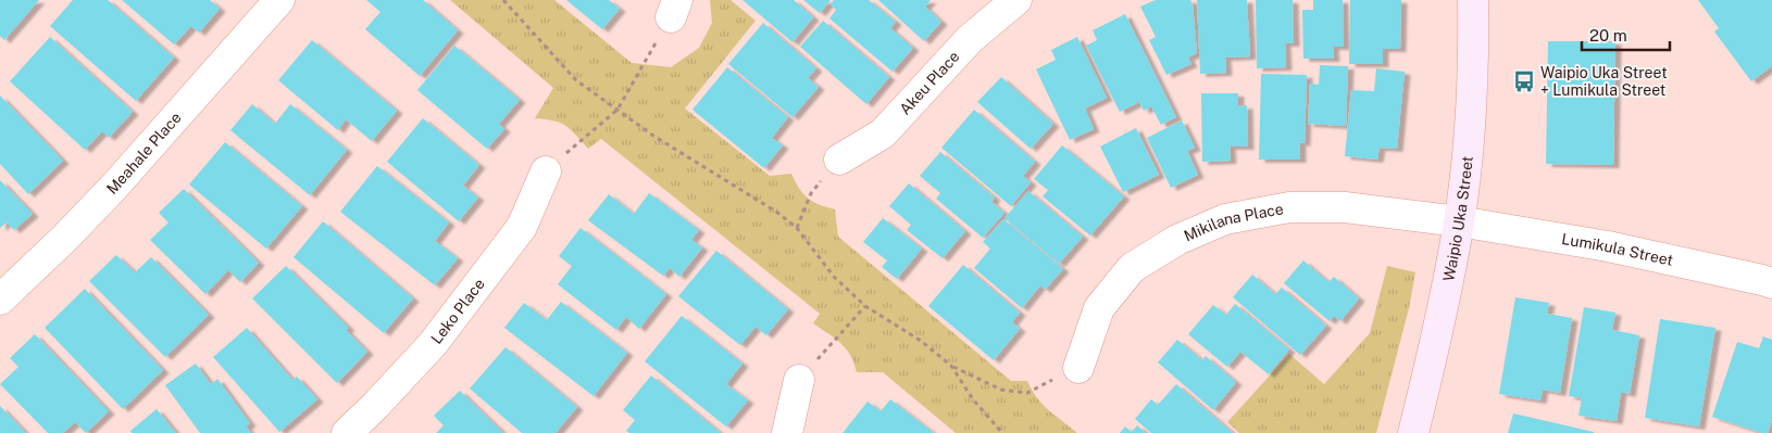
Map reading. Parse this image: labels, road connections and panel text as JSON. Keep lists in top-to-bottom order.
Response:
{
  "streets": {
    "street": [
      "Akeu Place",
      "Meahale Place",
      "Waipio Uka Street",
      "Mikilana Place",
      "Lumikula Street",
      "Leko Place"
    ]
  },
  "crossings": [
    ["Waipio Uka Street", "Mikilana Place"],
    ["Waipio Uka Street", "Lumikula Street"],
    ["Mikilana Place", "Lumikula Street"]
  ],
  "places": {
    "bus stop": ["Waipio Uka Street + Lumikula Street"]
  },
  "scale_bar": "20 m"
}
